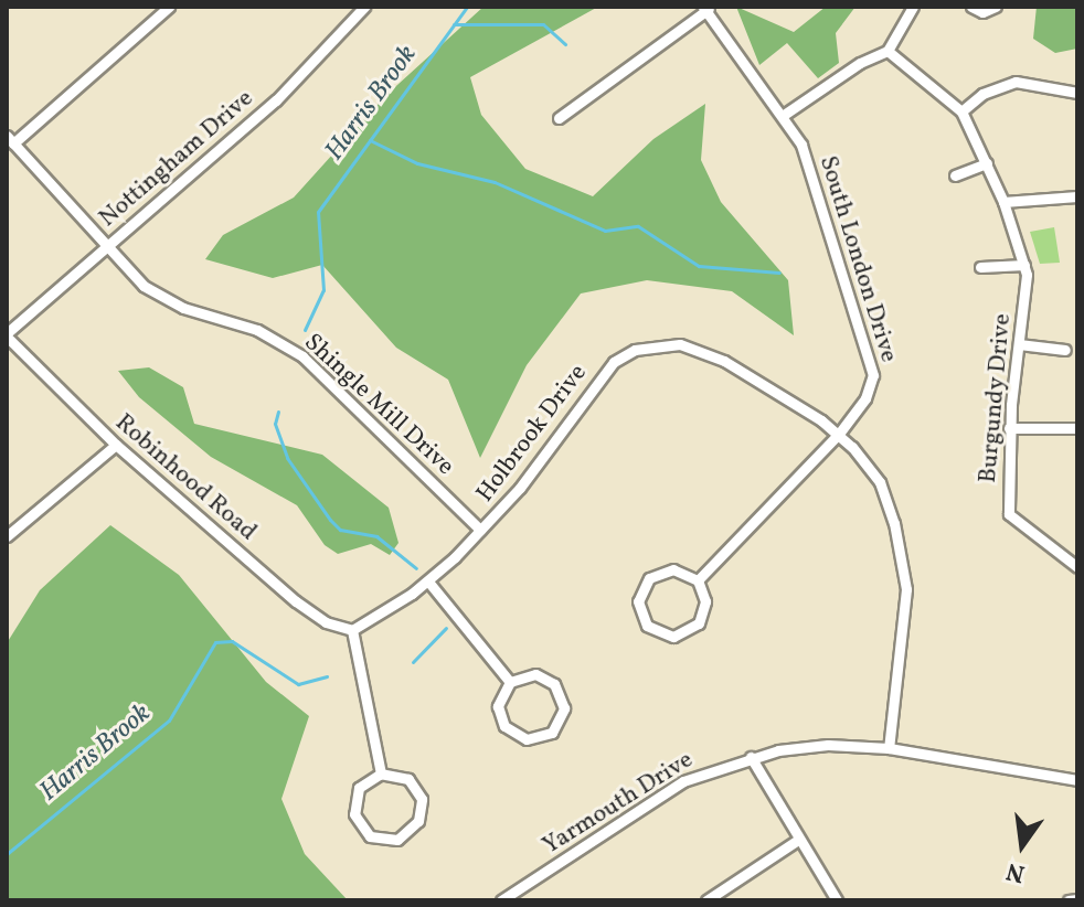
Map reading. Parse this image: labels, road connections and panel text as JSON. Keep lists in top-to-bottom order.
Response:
{
  "streets": {
    "street": [
      "Nottingham Drive",
      "South London Drive",
      "Burgundy Drive",
      "Shingle Mill Drive",
      "Holbrook Drive",
      "Robinhood Road",
      "Yarmouth Drive"
    ]
  },
  "crossings": [
    ["Nottingham Drive", "Shingle Mill Drive"],
    ["Nottingham Drive", "Robinhood Road"],
    ["South London Drive", "Holbrook Drive"],
    ["Shingle Mill Drive", "Holbrook Drive"],
    ["Holbrook Drive", "Robinhood Road"],
    ["Holbrook Drive", "Yarmouth Drive"]
  ],
  "water": ["Harris Brook"],
  "north": "bottom"
}
